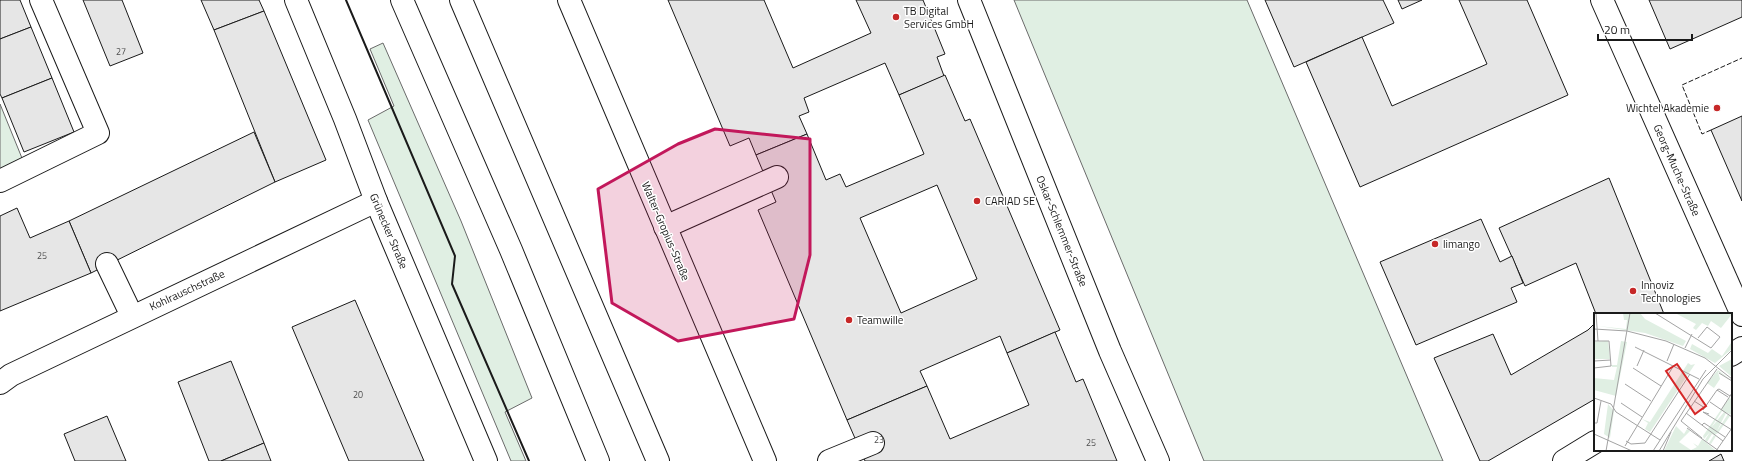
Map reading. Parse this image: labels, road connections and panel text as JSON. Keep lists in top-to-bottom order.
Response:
{
  "streets": {
    "main road": [
      "Georg-Muche-Straße",
      "Grünecker Straße",
      "Walter-Gropius-Straße",
      "Oskar-Schlemmer-Straße",
      "Kohlrauschstraße"
    ]
  },
  "crossings": [
    ["Grünecker Straße", "Kohlrauschstraße"]
  ],
  "places": [
    "TB Digital Services GmbH",
    "Wichtel Akademie",
    "CARIAD SE",
    "limango",
    "Innoviz Technologies",
    "Teamwille"
  ],
  "house_numbers": [
    "27",
    "25",
    "20",
    "23",
    "25"
  ],
  "scale_bar": "20 m"
}
